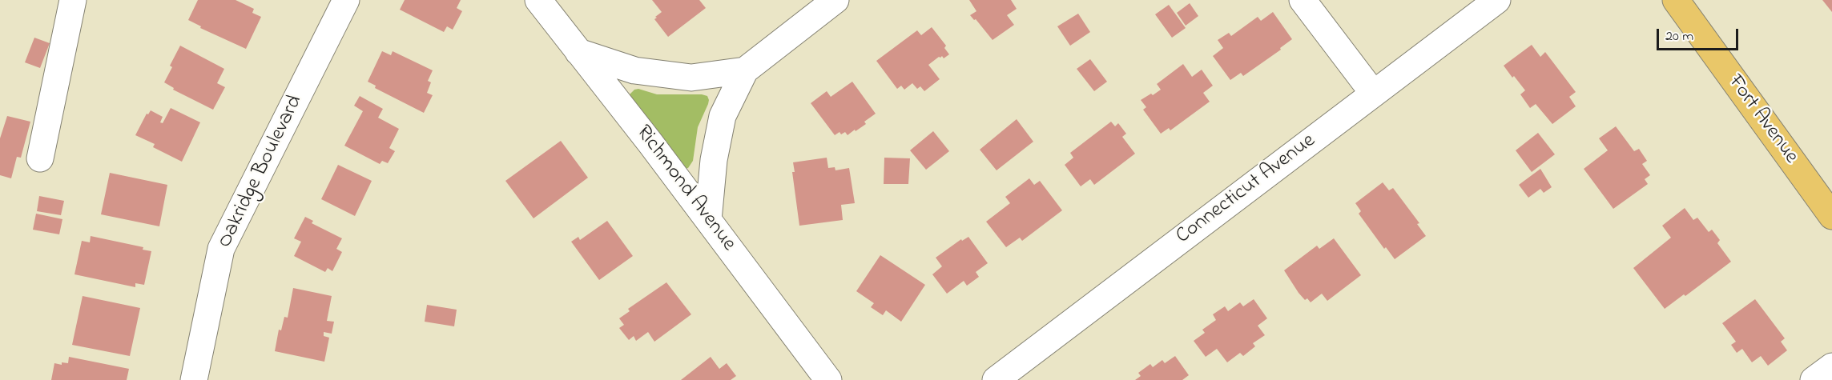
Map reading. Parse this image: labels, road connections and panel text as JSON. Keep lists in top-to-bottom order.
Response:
{
  "streets": {
    "main road": ["Fort Avenue"],
    "street": ["Oakridge Boulevard", "Richmond Avenue", "Connecticut Avenue"]
  },
  "scale_bar": "20 m"
}
